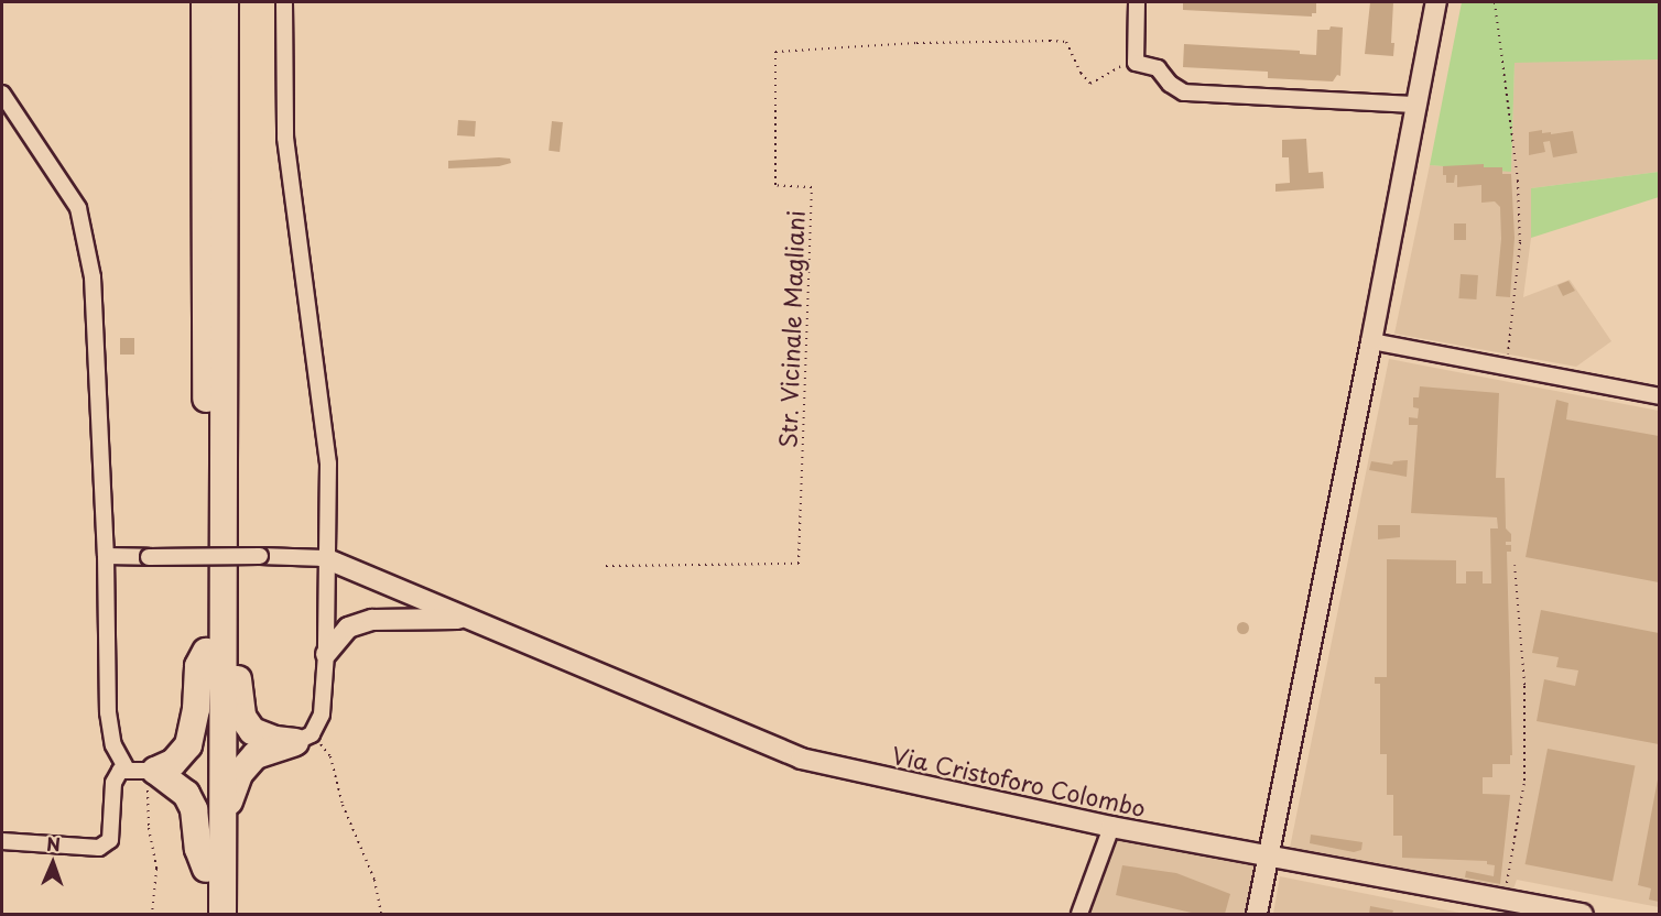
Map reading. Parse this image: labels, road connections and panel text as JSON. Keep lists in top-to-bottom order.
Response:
{
  "streets": {
    "main road": ["Via Cristoforo Colombo"],
    "path": ["Str. Vicinale Magliani"]
  },
  "north": "top"
}
